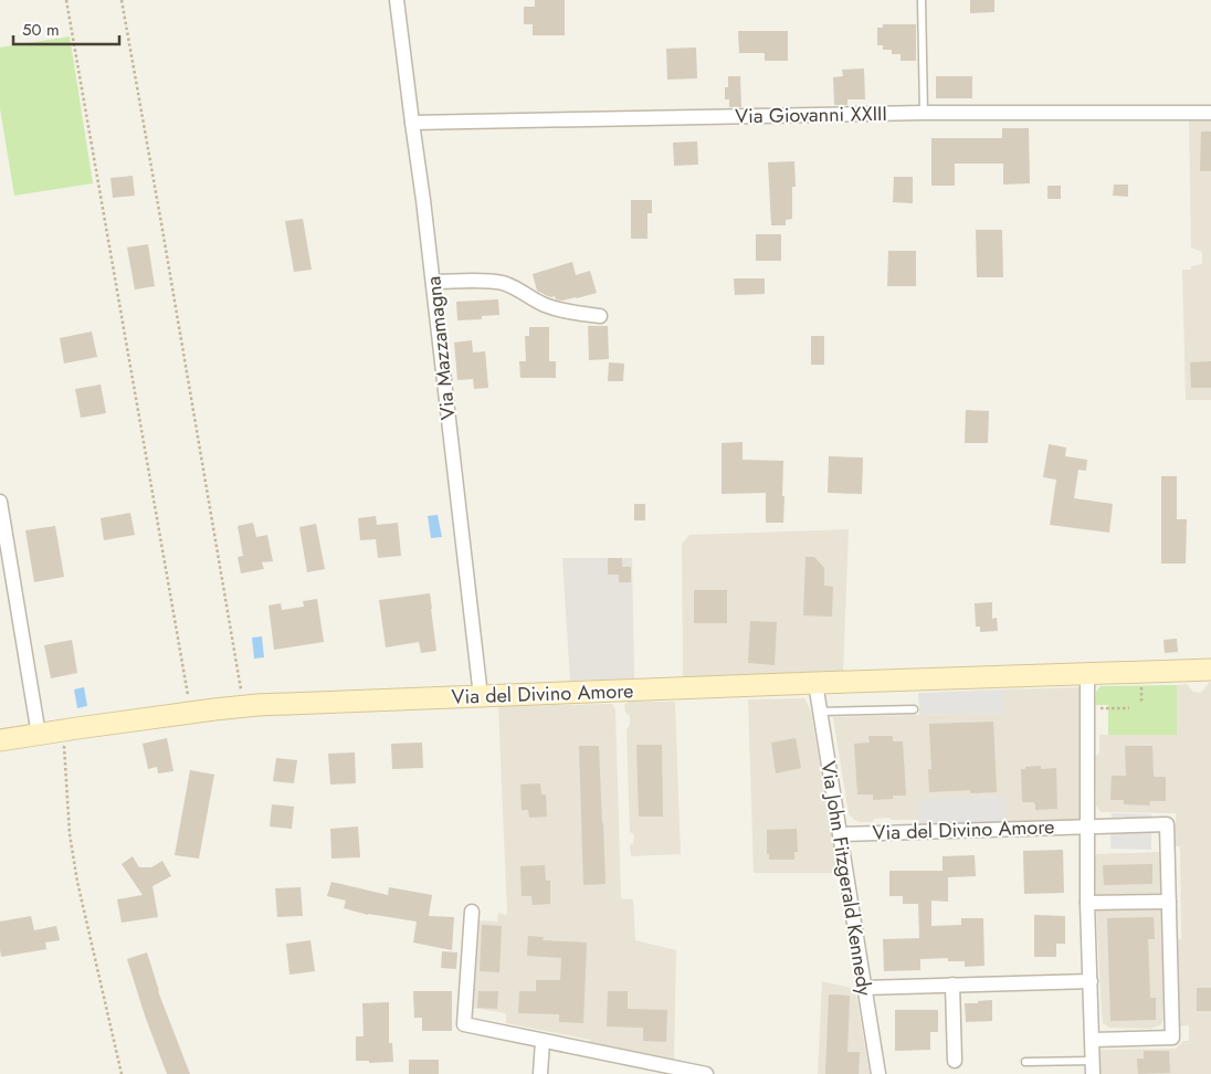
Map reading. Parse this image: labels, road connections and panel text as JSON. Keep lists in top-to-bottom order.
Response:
{
  "streets": {
    "main road": ["Via del Divino Amore"],
    "street": ["Via Giovanni XXIII", "Via Mazzamagna", "Via John Fitzgerald Kennedy"]
  },
  "crossings": [
    ["Via Giovanni XXIII", "Via Mazzamagna"],
    ["Via Mazzamagna", "Via del Divino Amore"],
    ["Via del Divino Amore", "Via John Fitzgerald Kennedy"]
  ],
  "scale_bar": "50 m"
}
